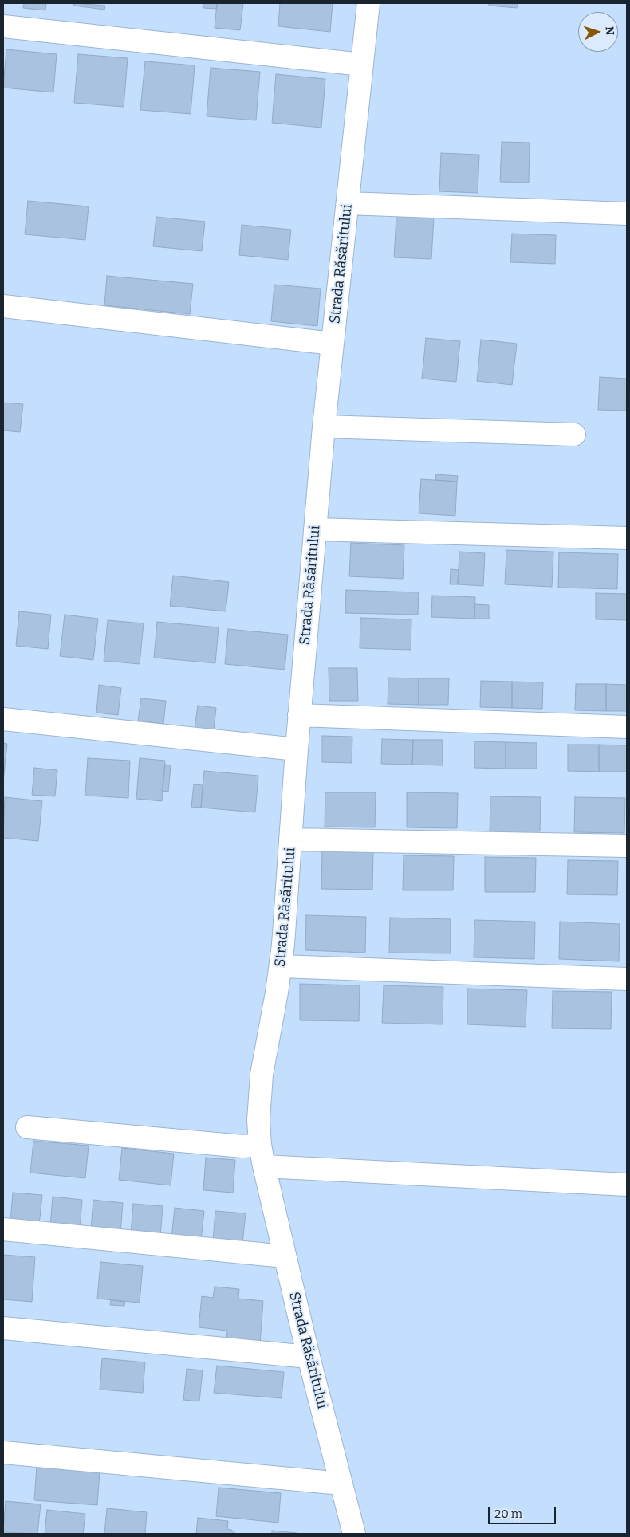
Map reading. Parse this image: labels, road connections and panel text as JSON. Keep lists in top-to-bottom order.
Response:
{
  "streets": {
    "street": ["Strada Răsăritului"]
  },
  "scale_bar": "20 m",
  "north": "right"
}
